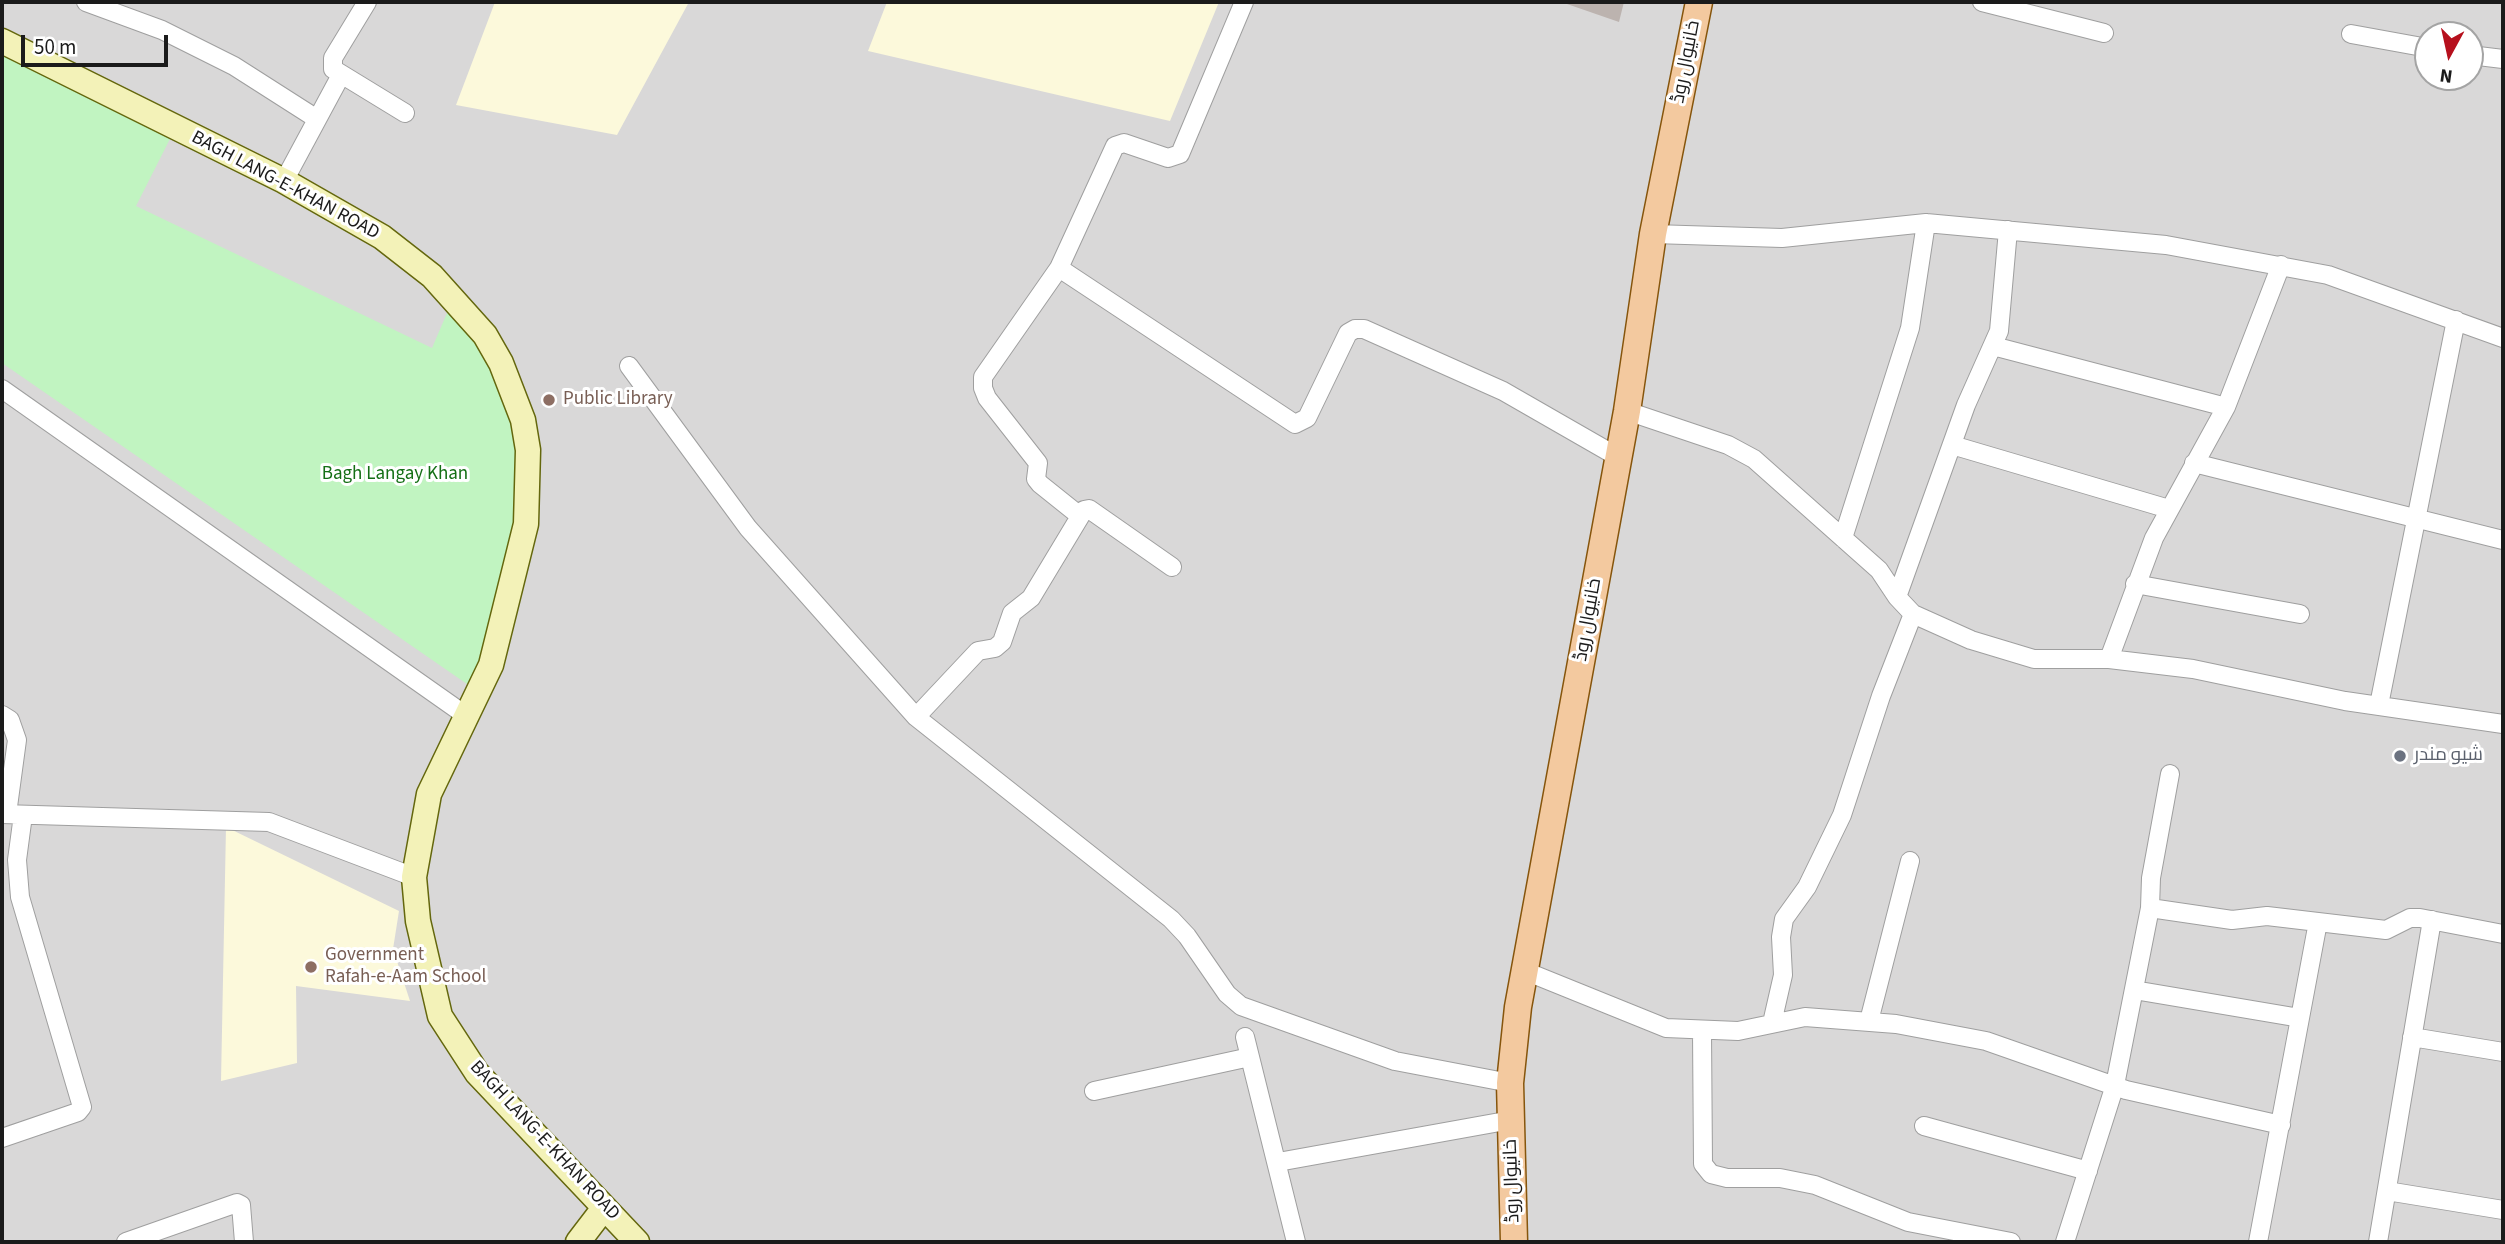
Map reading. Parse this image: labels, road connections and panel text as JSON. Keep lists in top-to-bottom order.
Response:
{
  "streets": {
    "main road": ["خانیوال روڈ"],
    "street": ["BAGH LANG-E-KHAN ROAD"]
  },
  "parks": ["Bagh Langay Khan"],
  "places": ["Public Library", "شیو مندر", "Government Rafah-e-Aam School"],
  "scale_bar": "50 m",
  "north": "bottom"
}
